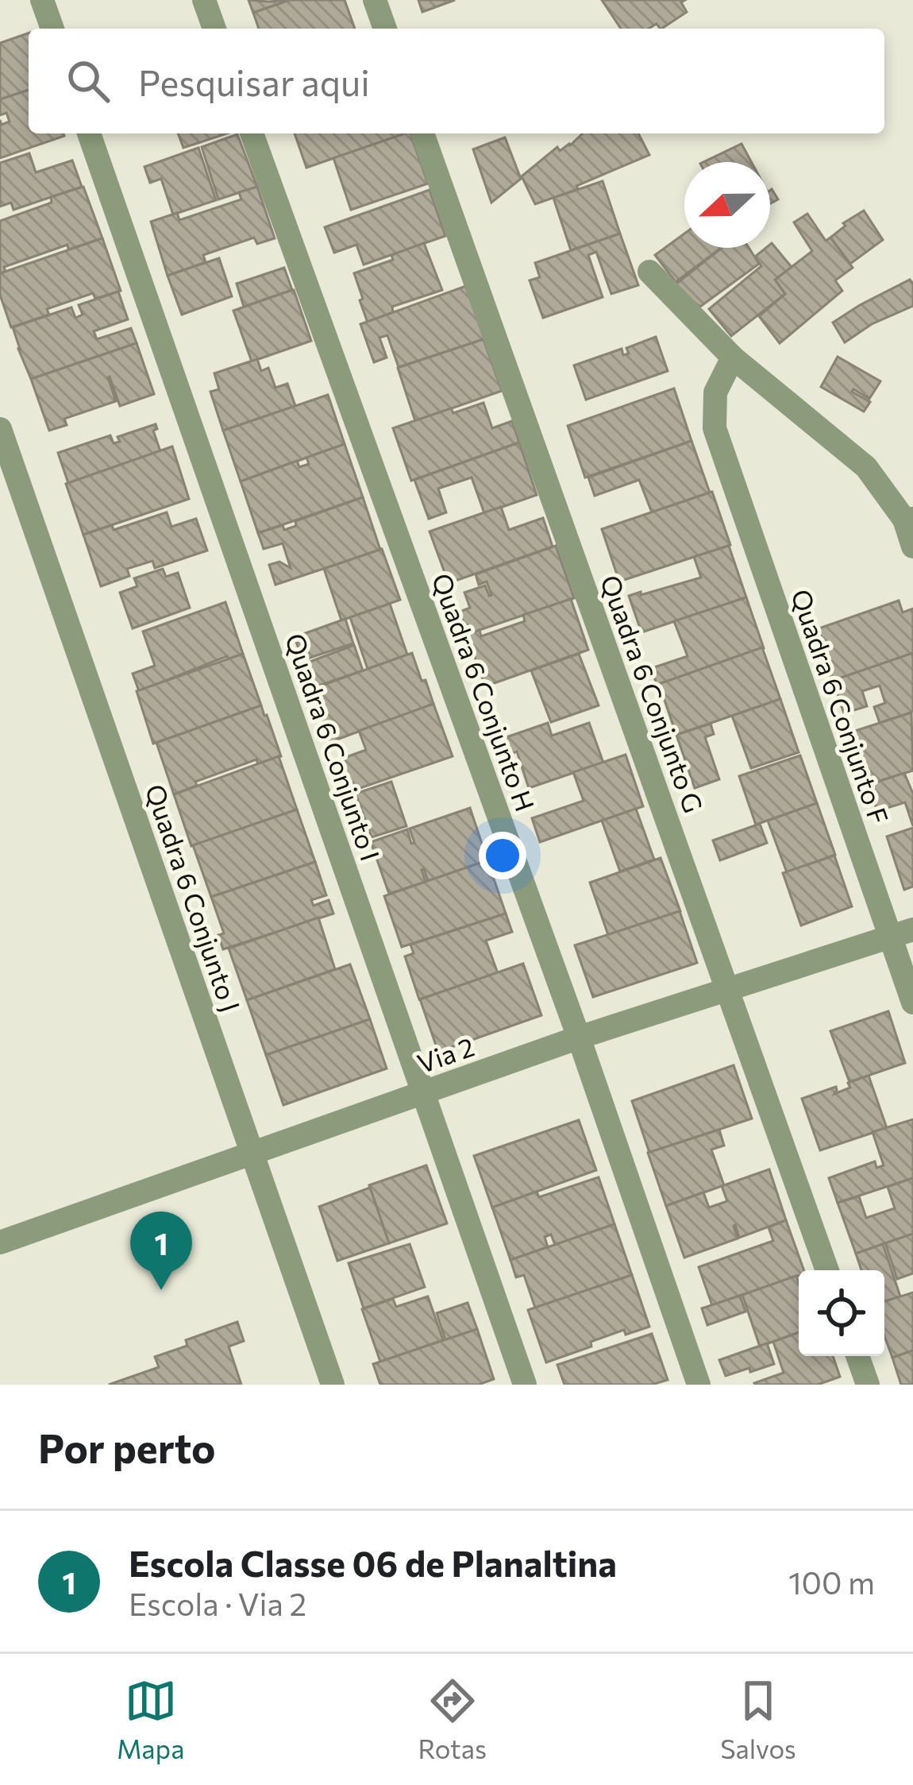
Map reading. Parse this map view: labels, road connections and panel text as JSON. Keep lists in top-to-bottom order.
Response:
{
  "streets": {
    "street": [
      "Quadra 6 Conjunto H",
      "Quadra 6 Conjunto G",
      "Quadra 6 Conjunto F",
      "Quadra 6 Conjunto I",
      "Quadra 6 Conjunto J",
      "Via 2"
    ]
  },
  "crossings": [
    ["Quadra 6 Conjunto H", "Via 2"],
    ["Quadra 6 Conjunto G", "Via 2"],
    ["Quadra 6 Conjunto F", "Via 2"],
    ["Quadra 6 Conjunto I", "Via 2"],
    ["Quadra 6 Conjunto J", "Via 2"]
  ],
  "north": "left",
  "page": {
    "search": "Pesquisar aqui",
    "pins": "1",
    "heading": "Por perto",
    "list": [
      {
        "mark": "1",
        "name": "Escola Classe 06 de Planaltina",
        "note": "Escola · Via 2",
        "value": "100 m"
      }
    ],
    "nav": ["Mapa", "Rotas", "Salvos"]
  }
}
